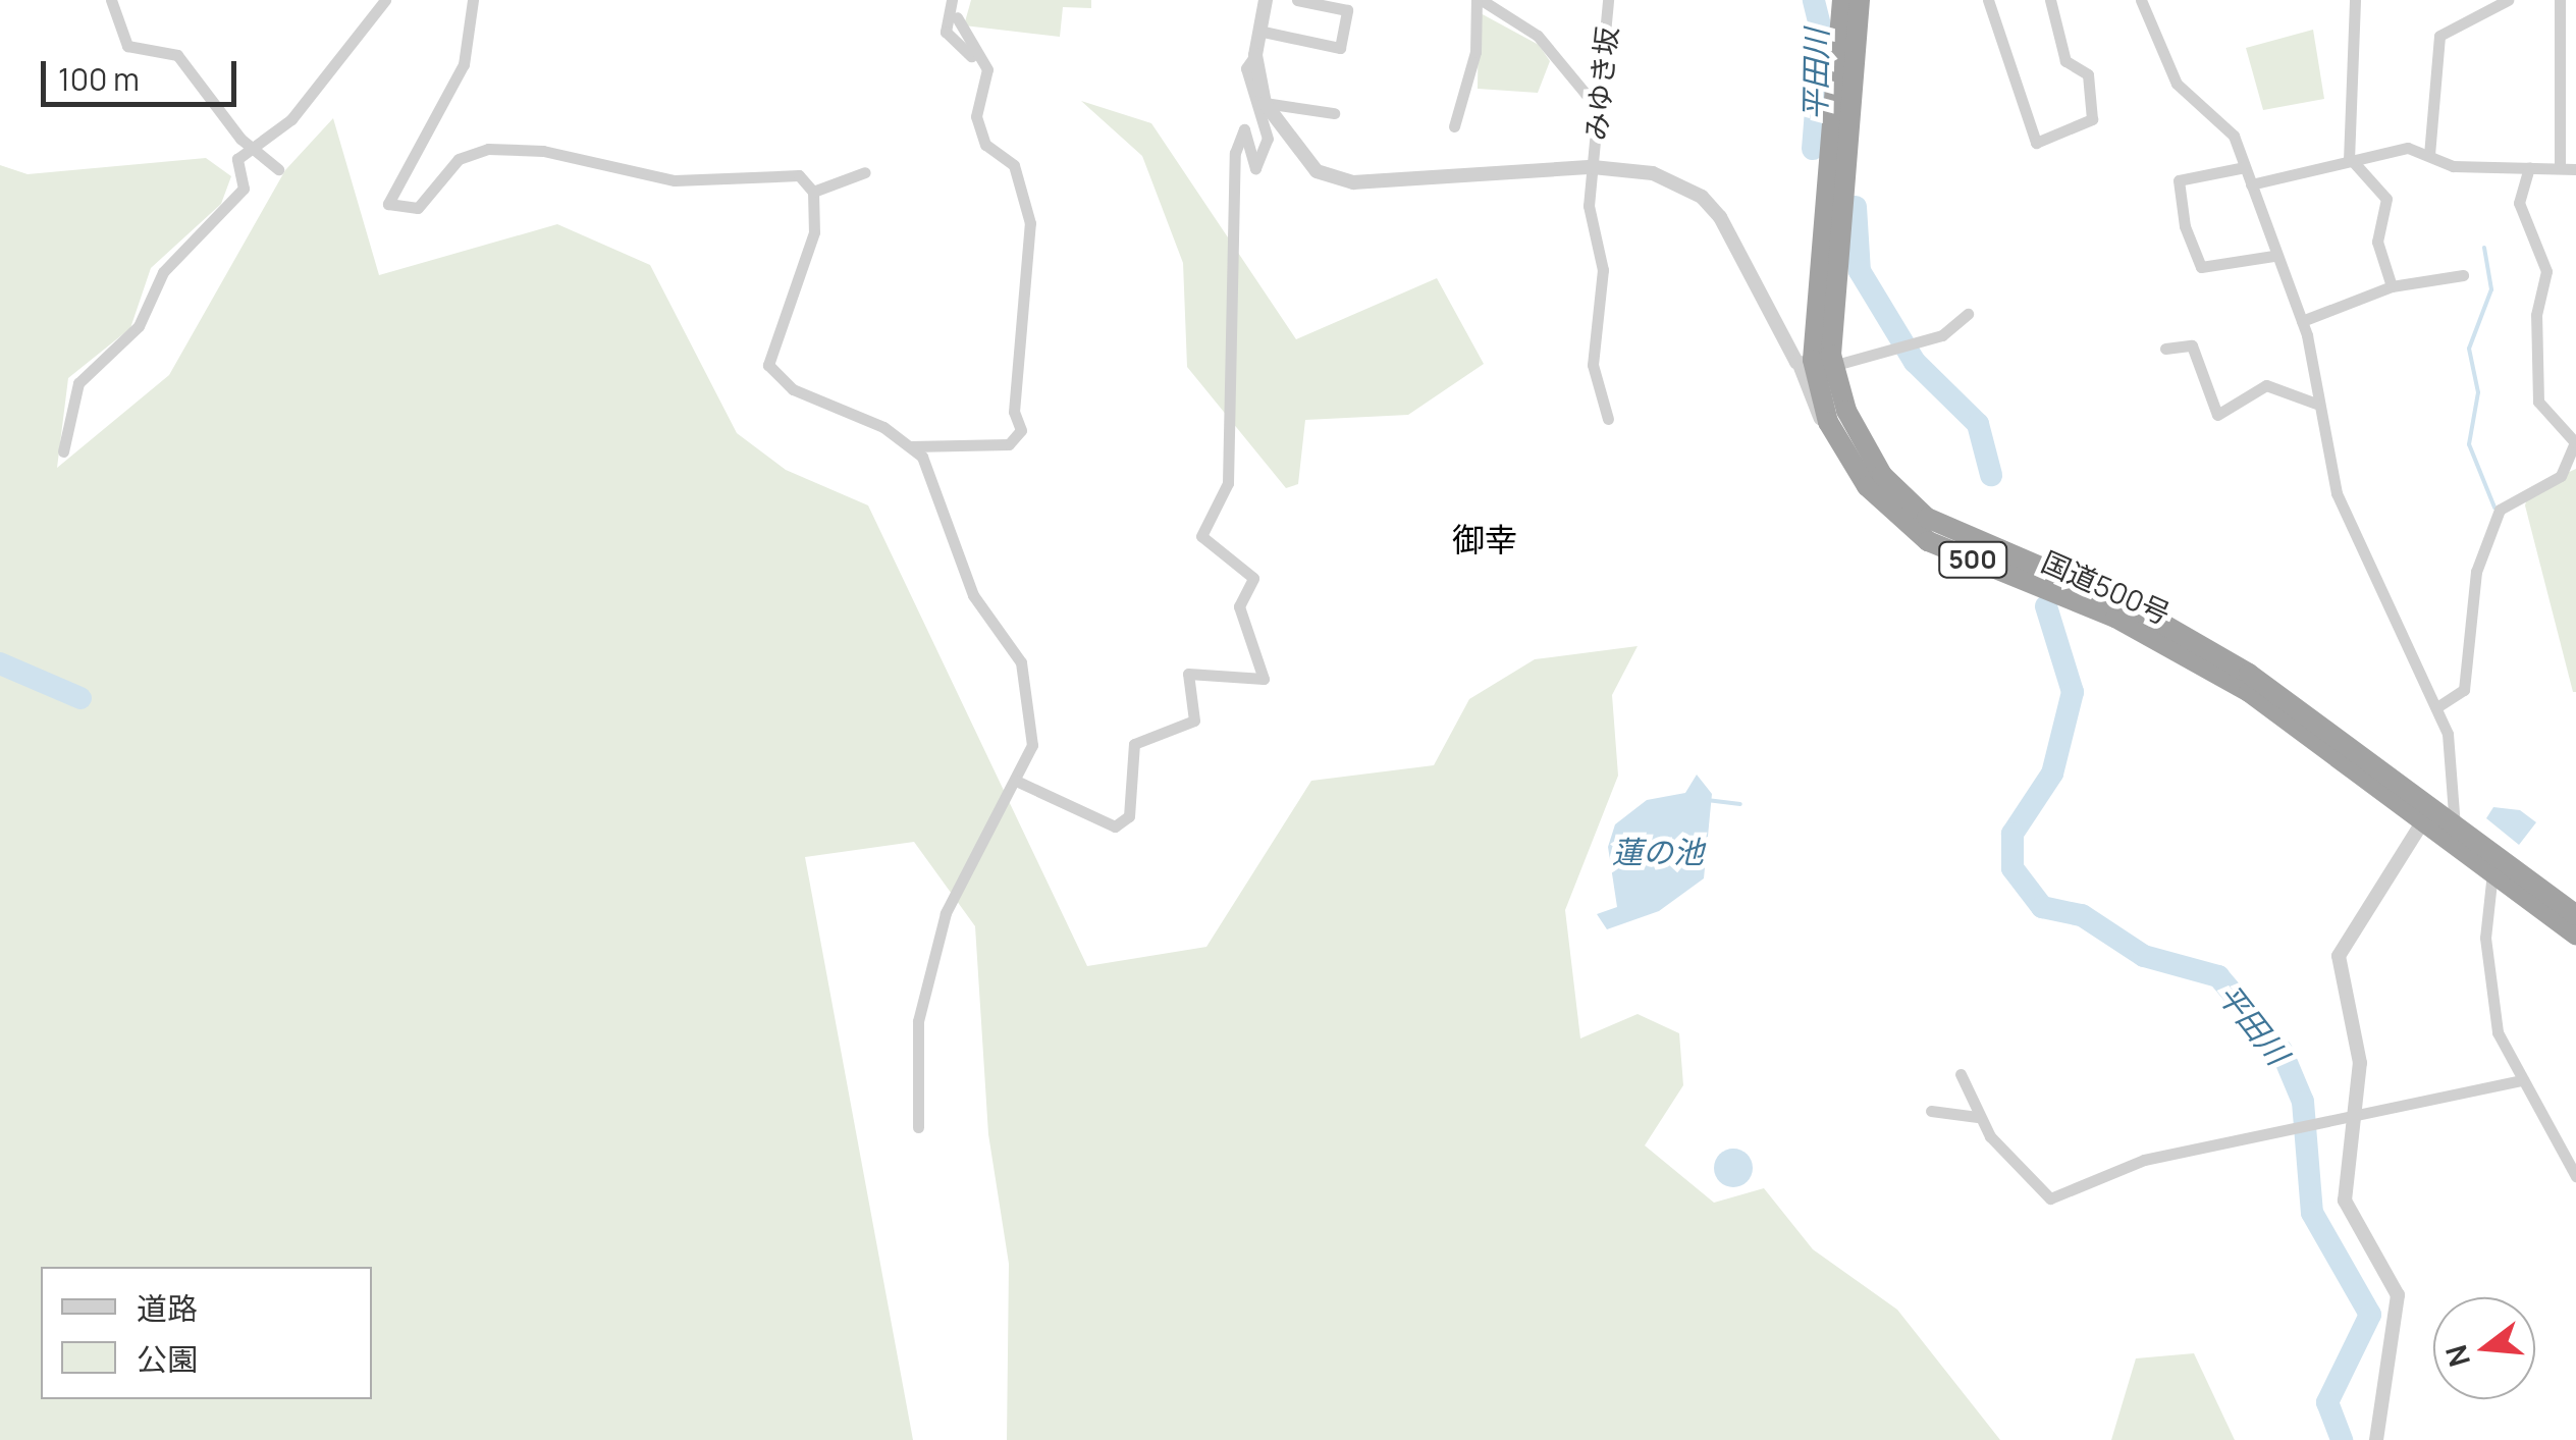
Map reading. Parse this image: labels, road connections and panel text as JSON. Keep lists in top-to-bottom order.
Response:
{
  "streets": {
    "highway": ["500", "国道500号"],
    "street": ["みゆき坂"]
  },
  "districts": ["御幸"],
  "water": ["平田川", "蓮の池"],
  "legend": ["道路", "公園"],
  "scale_bar": "100 m",
  "north": "left"
}
